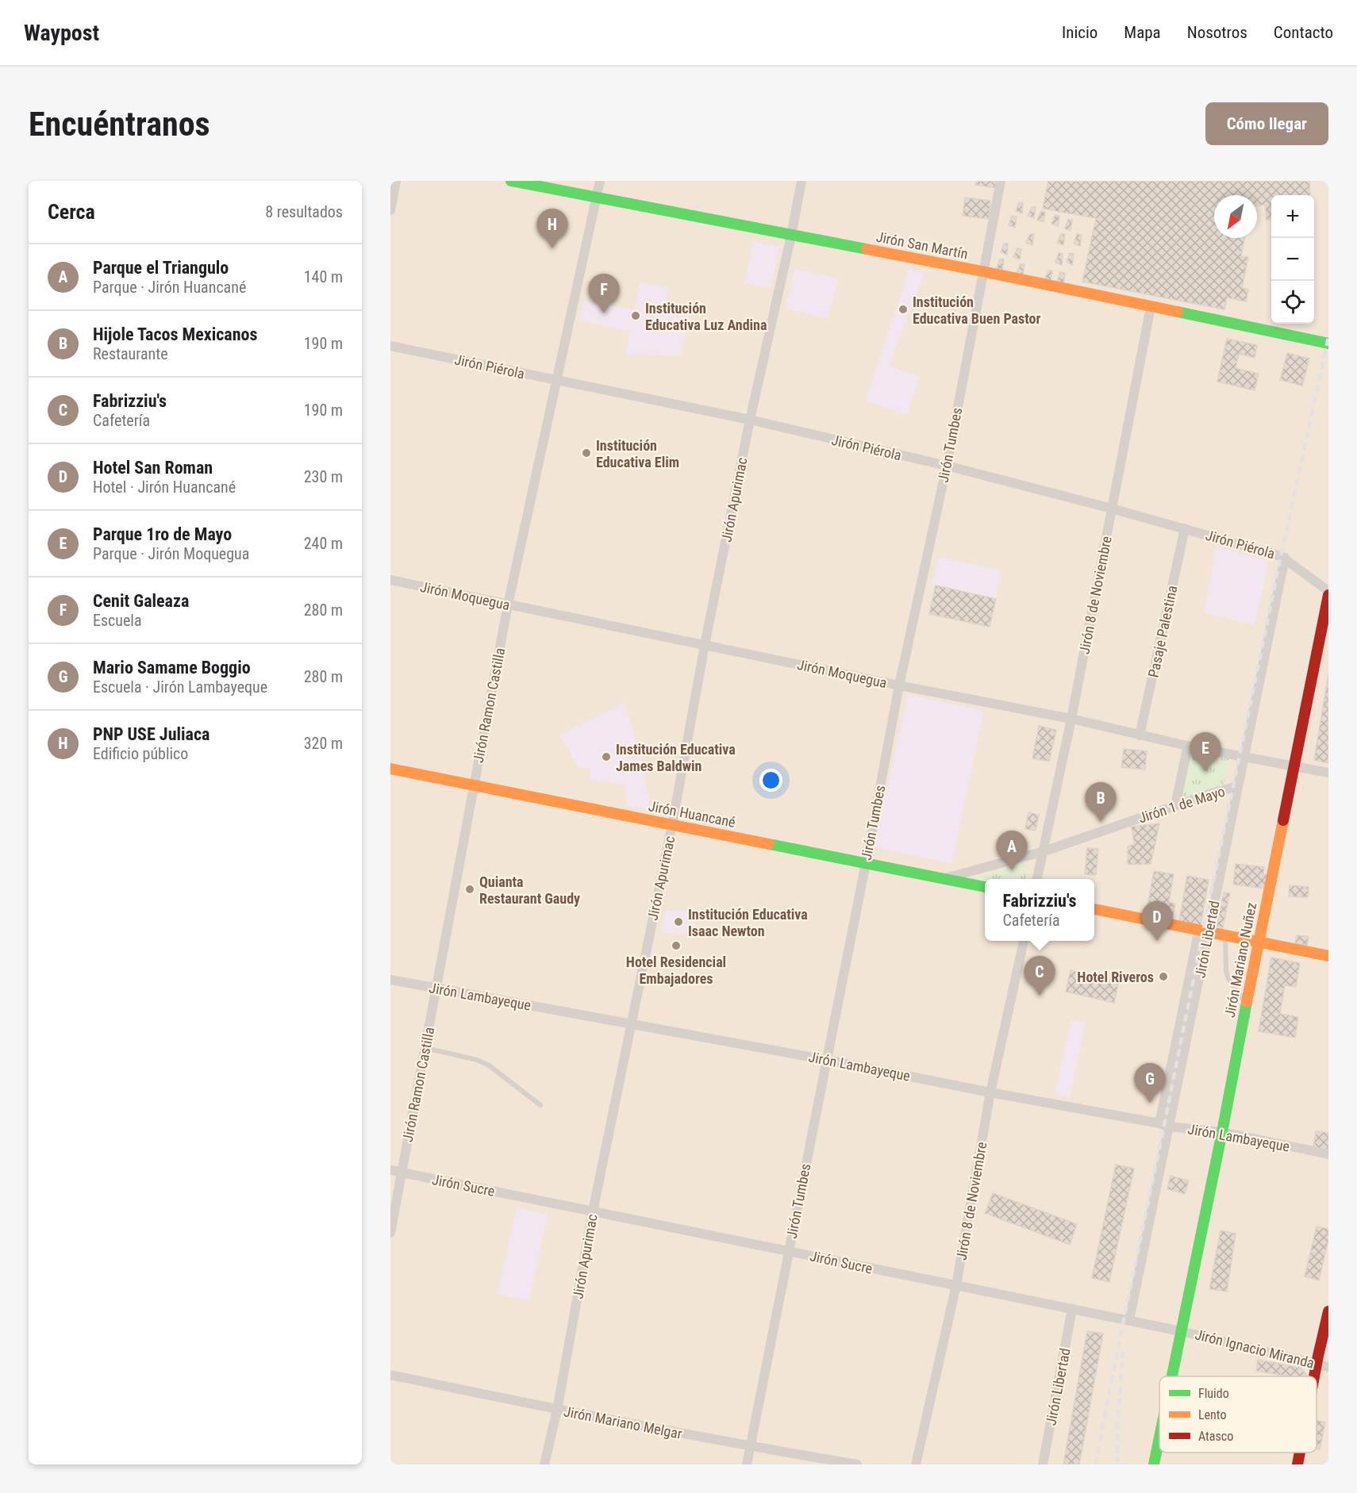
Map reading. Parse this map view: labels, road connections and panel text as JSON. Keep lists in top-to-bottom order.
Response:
{
  "streets": {
    "street": [
      "Jirón San Martín",
      "Jirón Piérola",
      "Jirón Tumbes",
      "Jirón Apurimac",
      "Jirón 8 de Noviembre",
      "Jirón Moquegua",
      "Pasaje Palestina",
      "Jirón Ramon Castilla",
      "Jirón 1 de Mayo",
      "Jirón Huancané",
      "Jirón Libertad",
      "Jirón Mariano Nuñez",
      "Jirón Lambayeque",
      "Jirón Sucre",
      "Jirón Ignacio Miranda",
      "Jirón Mariano Melgar"
    ]
  },
  "crossings": [
    ["Jirón San Martín", "Jirón Tumbes"],
    ["Jirón San Martín", "Jirón Apurimac"],
    ["Jirón San Martín", "Jirón 8 de Noviembre"],
    ["Jirón San Martín", "Jirón Ramon Castilla"],
    ["Jirón Piérola", "Jirón Tumbes"],
    ["Jirón Piérola", "Jirón Apurimac"],
    ["Jirón Piérola", "Jirón 8 de Noviembre"],
    ["Jirón Piérola", "Pasaje Palestina"],
    ["Jirón Piérola", "Jirón Ramon Castilla"],
    ["Jirón Piérola", "Jirón Libertad"],
    ["Jirón Tumbes", "Jirón Moquegua"],
    ["Jirón Tumbes", "Jirón Huancané"],
    ["Jirón Tumbes", "Jirón Lambayeque"],
    ["Jirón Tumbes", "Jirón Sucre"],
    ["Jirón Tumbes", "Jirón Mariano Melgar"],
    ["Jirón Apurimac", "Jirón Moquegua"],
    ["Jirón Apurimac", "Jirón Huancané"],
    ["Jirón Apurimac", "Jirón Lambayeque"],
    ["Jirón Apurimac", "Jirón Sucre"],
    ["Jirón Apurimac", "Jirón Mariano Melgar"],
    ["Jirón 8 de Noviembre", "Jirón Moquegua"],
    ["Jirón 8 de Noviembre", "Jirón 1 de Mayo"],
    ["Jirón 8 de Noviembre", "Jirón Lambayeque"],
    ["Jirón 8 de Noviembre", "Jirón Sucre"],
    ["Jirón Moquegua", "Pasaje Palestina"],
    ["Jirón Moquegua", "Jirón Ramon Castilla"],
    ["Jirón Moquegua", "Jirón Libertad"],
    ["Jirón Moquegua", "Jirón Mariano Nuñez"],
    ["Jirón Ramon Castilla", "Jirón Huancané"],
    ["Jirón Ramon Castilla", "Jirón Lambayeque"],
    ["Jirón Ramon Castilla", "Jirón Sucre"],
    ["Jirón 1 de Mayo", "Jirón Huancané"],
    ["Jirón 1 de Mayo", "Jirón Libertad"],
    ["Jirón Libertad", "Jirón Lambayeque"],
    ["Jirón Libertad", "Jirón Sucre"],
    ["Jirón Mariano Nuñez", "Jirón Lambayeque"],
    ["Jirón Mariano Nuñez", "Jirón Sucre"],
    ["Jirón Mariano Nuñez", "Jirón Ignacio Miranda"],
    ["Jirón Sucre", "Jirón Ignacio Miranda"]
  ],
  "places": [
    "Institución Educativa Buen Pastor",
    "Institución Educativa Luz Andina",
    "Institución Educativa Elim",
    "Institución Educativa James Baldwin",
    "Quianta Restaurant Gaudy",
    "Institución Educativa Isaac Newton",
    "Hotel Residencial Embajadores",
    "Hotel Riveros"
  ],
  "legend": ["Fluido", "Lento", "Atasco"],
  "north": "bottom left",
  "page": {
    "header": "Waypost",
    "nav": [
      "Inicio",
      "Mapa",
      "Nosotros",
      "Contacto"
    ],
    "buttons": "Cómo llegar",
    "title": "Encuéntranos",
    "heading": ["Cerca", "8 resultados"],
    "map_buttons": ["+", "−"],
    "pins": [
      "H",
      "F",
      "E",
      "B",
      "A",
      "D",
      "C",
      "G"
    ],
    "list": [
      {
        "mark": "A",
        "name": "Parque el Triangulo",
        "note": "Parque · Jirón Huancané",
        "value": "140 m"
      },
      {
        "mark": "B",
        "name": "Hijole Tacos Mexicanos",
        "note": "Restaurante",
        "value": "190 m"
      },
      {
        "mark": "C",
        "name": "Fabrizziu's",
        "note": "Cafetería",
        "value": "190 m"
      },
      {
        "mark": "D",
        "name": "Hotel San Roman",
        "note": "Hotel · Jirón Huancané",
        "value": "230 m"
      },
      {
        "mark": "E",
        "name": "Parque 1ro de Mayo",
        "note": "Parque · Jirón Moquegua",
        "value": "240 m"
      },
      {
        "mark": "F",
        "name": "Cenit Galeaza",
        "note": "Escuela",
        "value": "280 m"
      },
      {
        "mark": "G",
        "name": "Mario Samame Boggio",
        "note": "Escuela · Jirón Lambayeque",
        "value": "280 m"
      },
      {
        "mark": "H",
        "name": "PNP USE Juliaca",
        "note": "Edificio público",
        "value": "320 m"
      }
    ],
    "popup": ["Fabrizziu's", "Cafetería"]
  }
}
